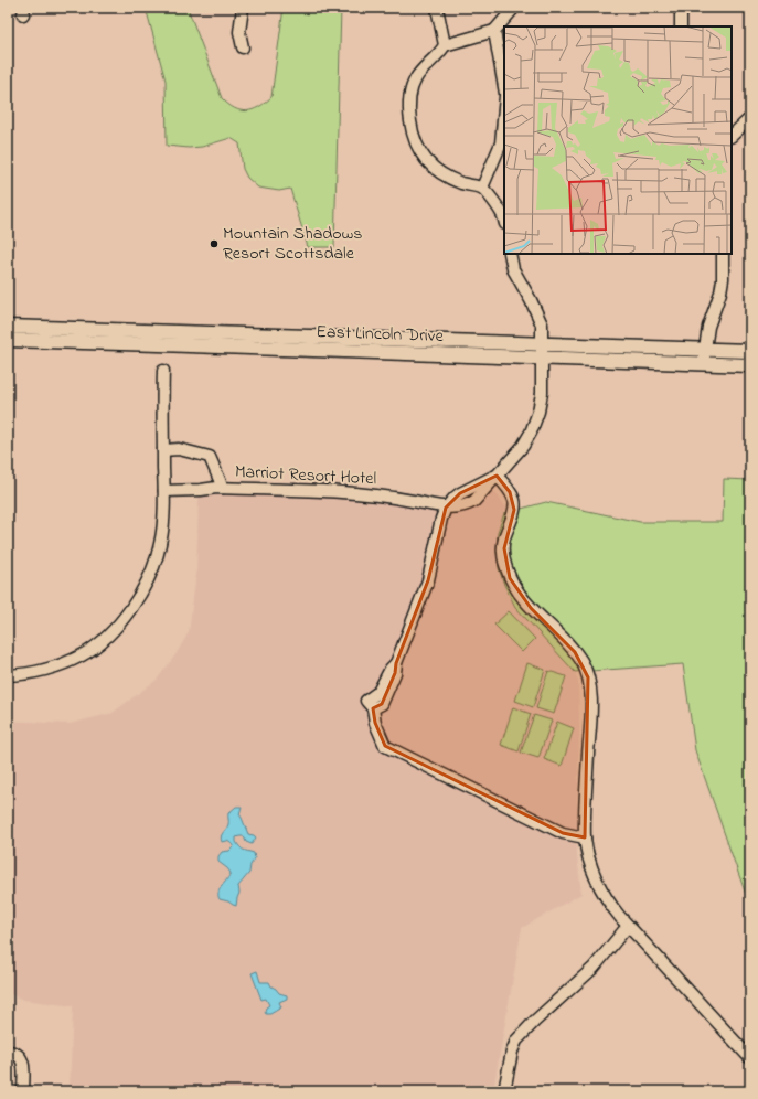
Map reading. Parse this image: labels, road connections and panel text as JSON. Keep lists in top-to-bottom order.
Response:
{
  "streets": {
    "main road": ["East Lincoln Drive"],
    "street": ["Marriot Resort Hotel"]
  },
  "places": ["Mountain Shadows Resort Scottsdale"]
}
